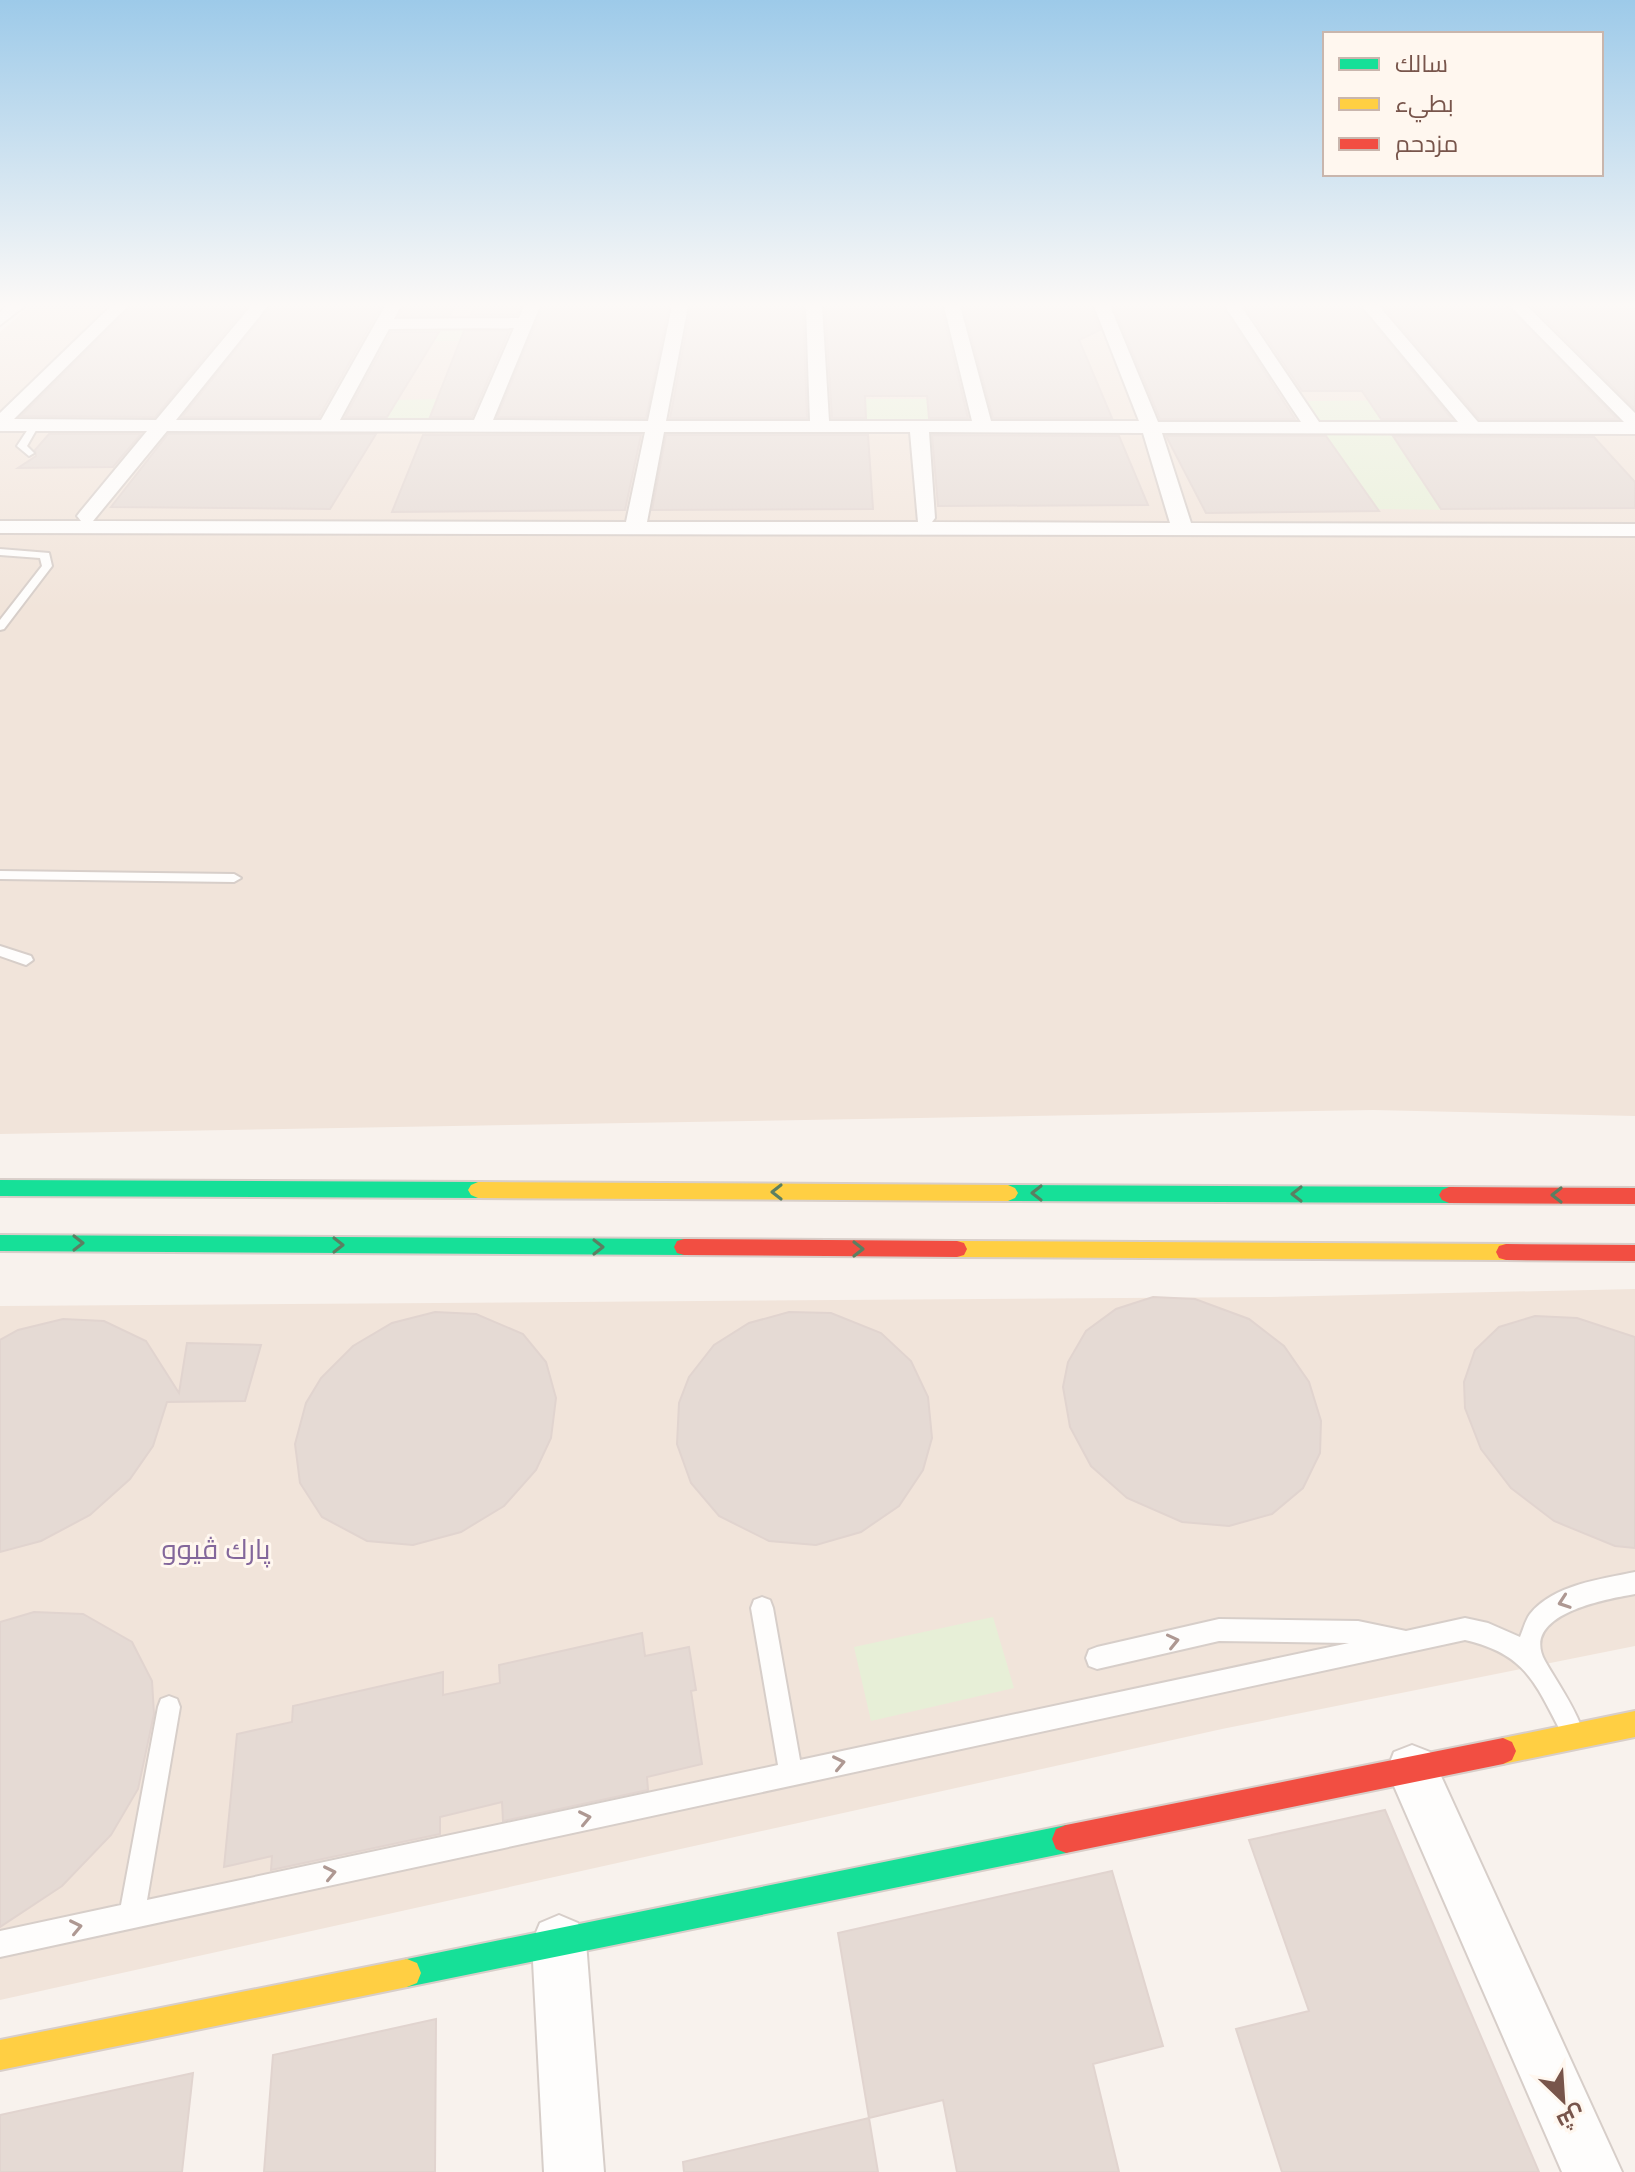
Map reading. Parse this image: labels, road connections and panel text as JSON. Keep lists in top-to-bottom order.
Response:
{
  "districts": ["پارك ڤیوو"],
  "legend": ["سالك", "بطيء", "مزدحم"],
  "north": "bottom right"
}
